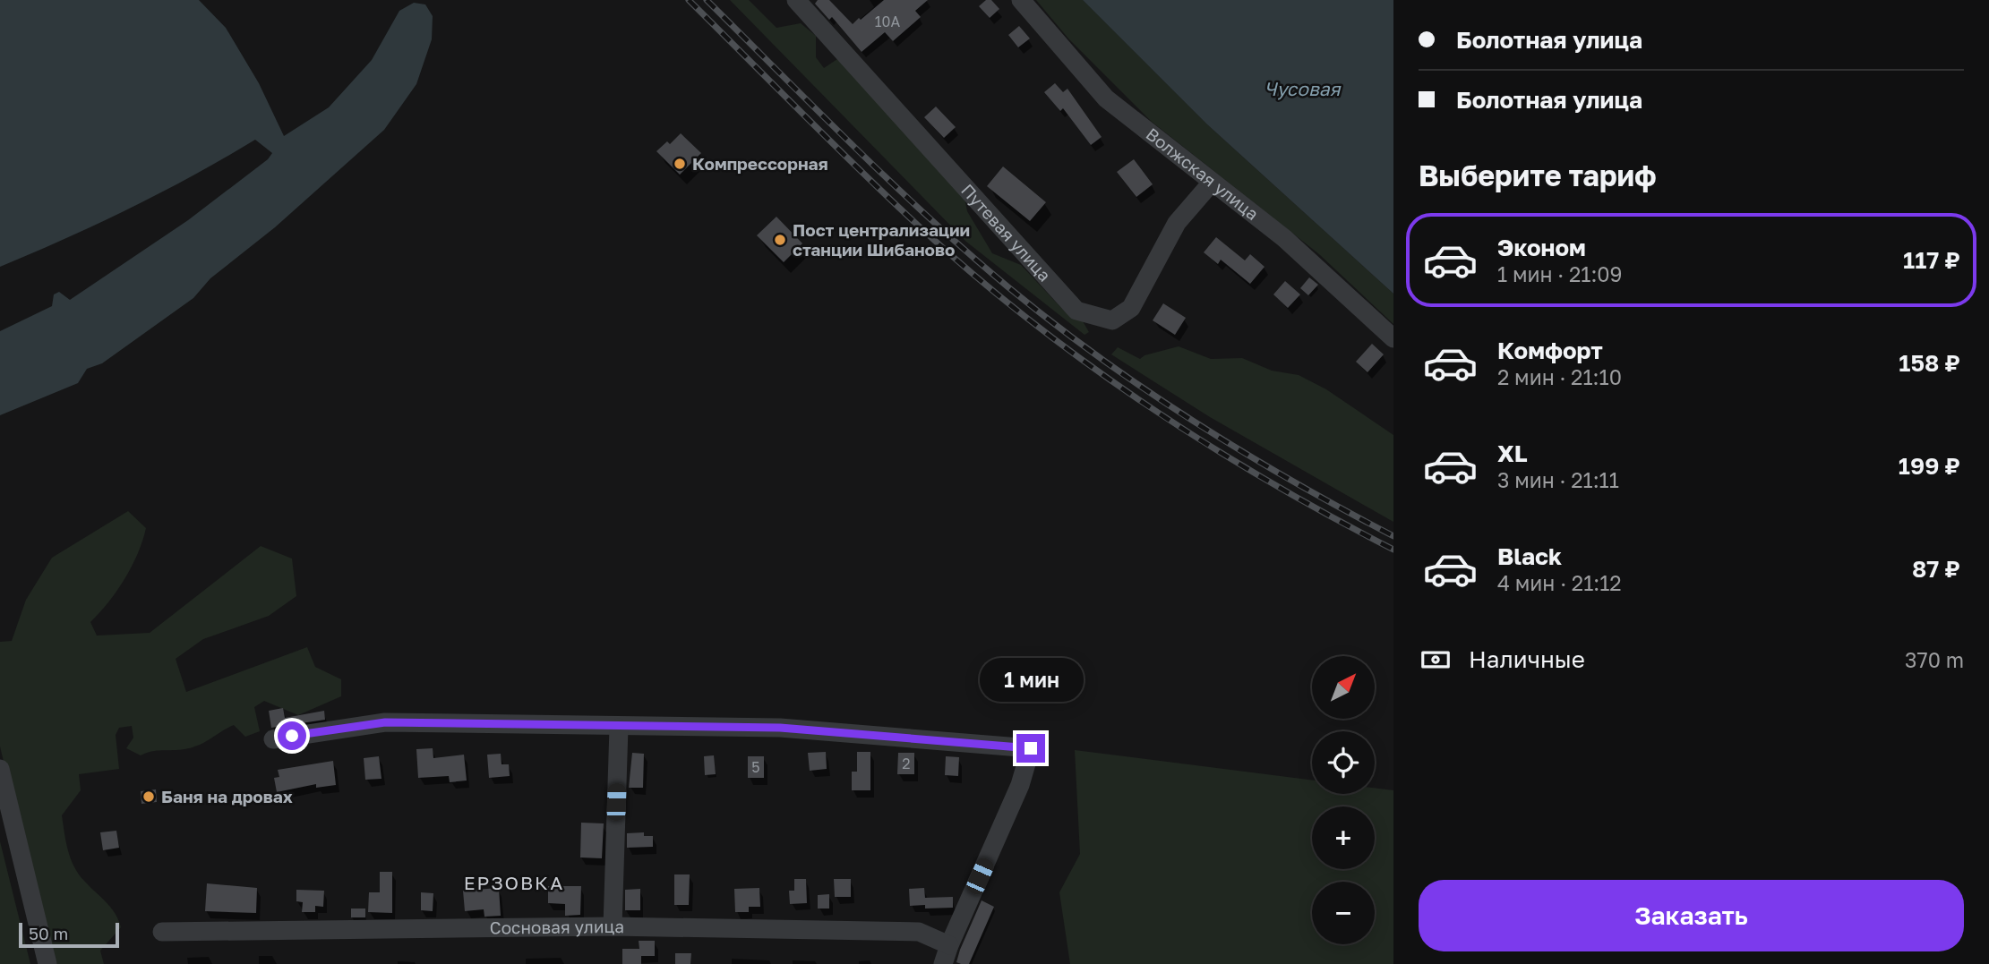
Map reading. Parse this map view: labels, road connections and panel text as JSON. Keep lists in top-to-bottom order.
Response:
{
  "streets": {
    "street": ["Волжская улица", "Путевая улица", "Сосновая улица"]
  },
  "crossings": [
    ["Волжская улица", "Путевая улица"]
  ],
  "districts": ["ЕРЗОВКА"],
  "water": ["Чусовая"],
  "places": ["Компрессорная", "Пост централизации станции Шибаново", "Баня на дровах"],
  "house_numbers": ["10А", "2", "5"],
  "scale_bar": "50 m",
  "north": "top right",
  "page": {
    "banner": ["Болотная улица", "Болотная улица"],
    "heading": "Выберите тариф",
    "list": [
      {
        "name": "Эконом",
        "note": "1 мин · 21:09",
        "value": "117 ₽"
      },
      {
        "name": "Комфорт",
        "note": "2 мин · 21:10",
        "value": "158 ₽"
      },
      {
        "name": "XL",
        "note": "3 мин · 21:11",
        "value": "199 ₽"
      },
      {
        "name": "Black",
        "note": "4 мин · 21:12",
        "value": "87 ₽"
      }
    ],
    "pay": ["Наличные", "370 m"],
    "map_buttons": ["+", "−"],
    "bubble": "1 мин",
    "buttons": "Заказать",
    "scale": "50 m"
  }
}
